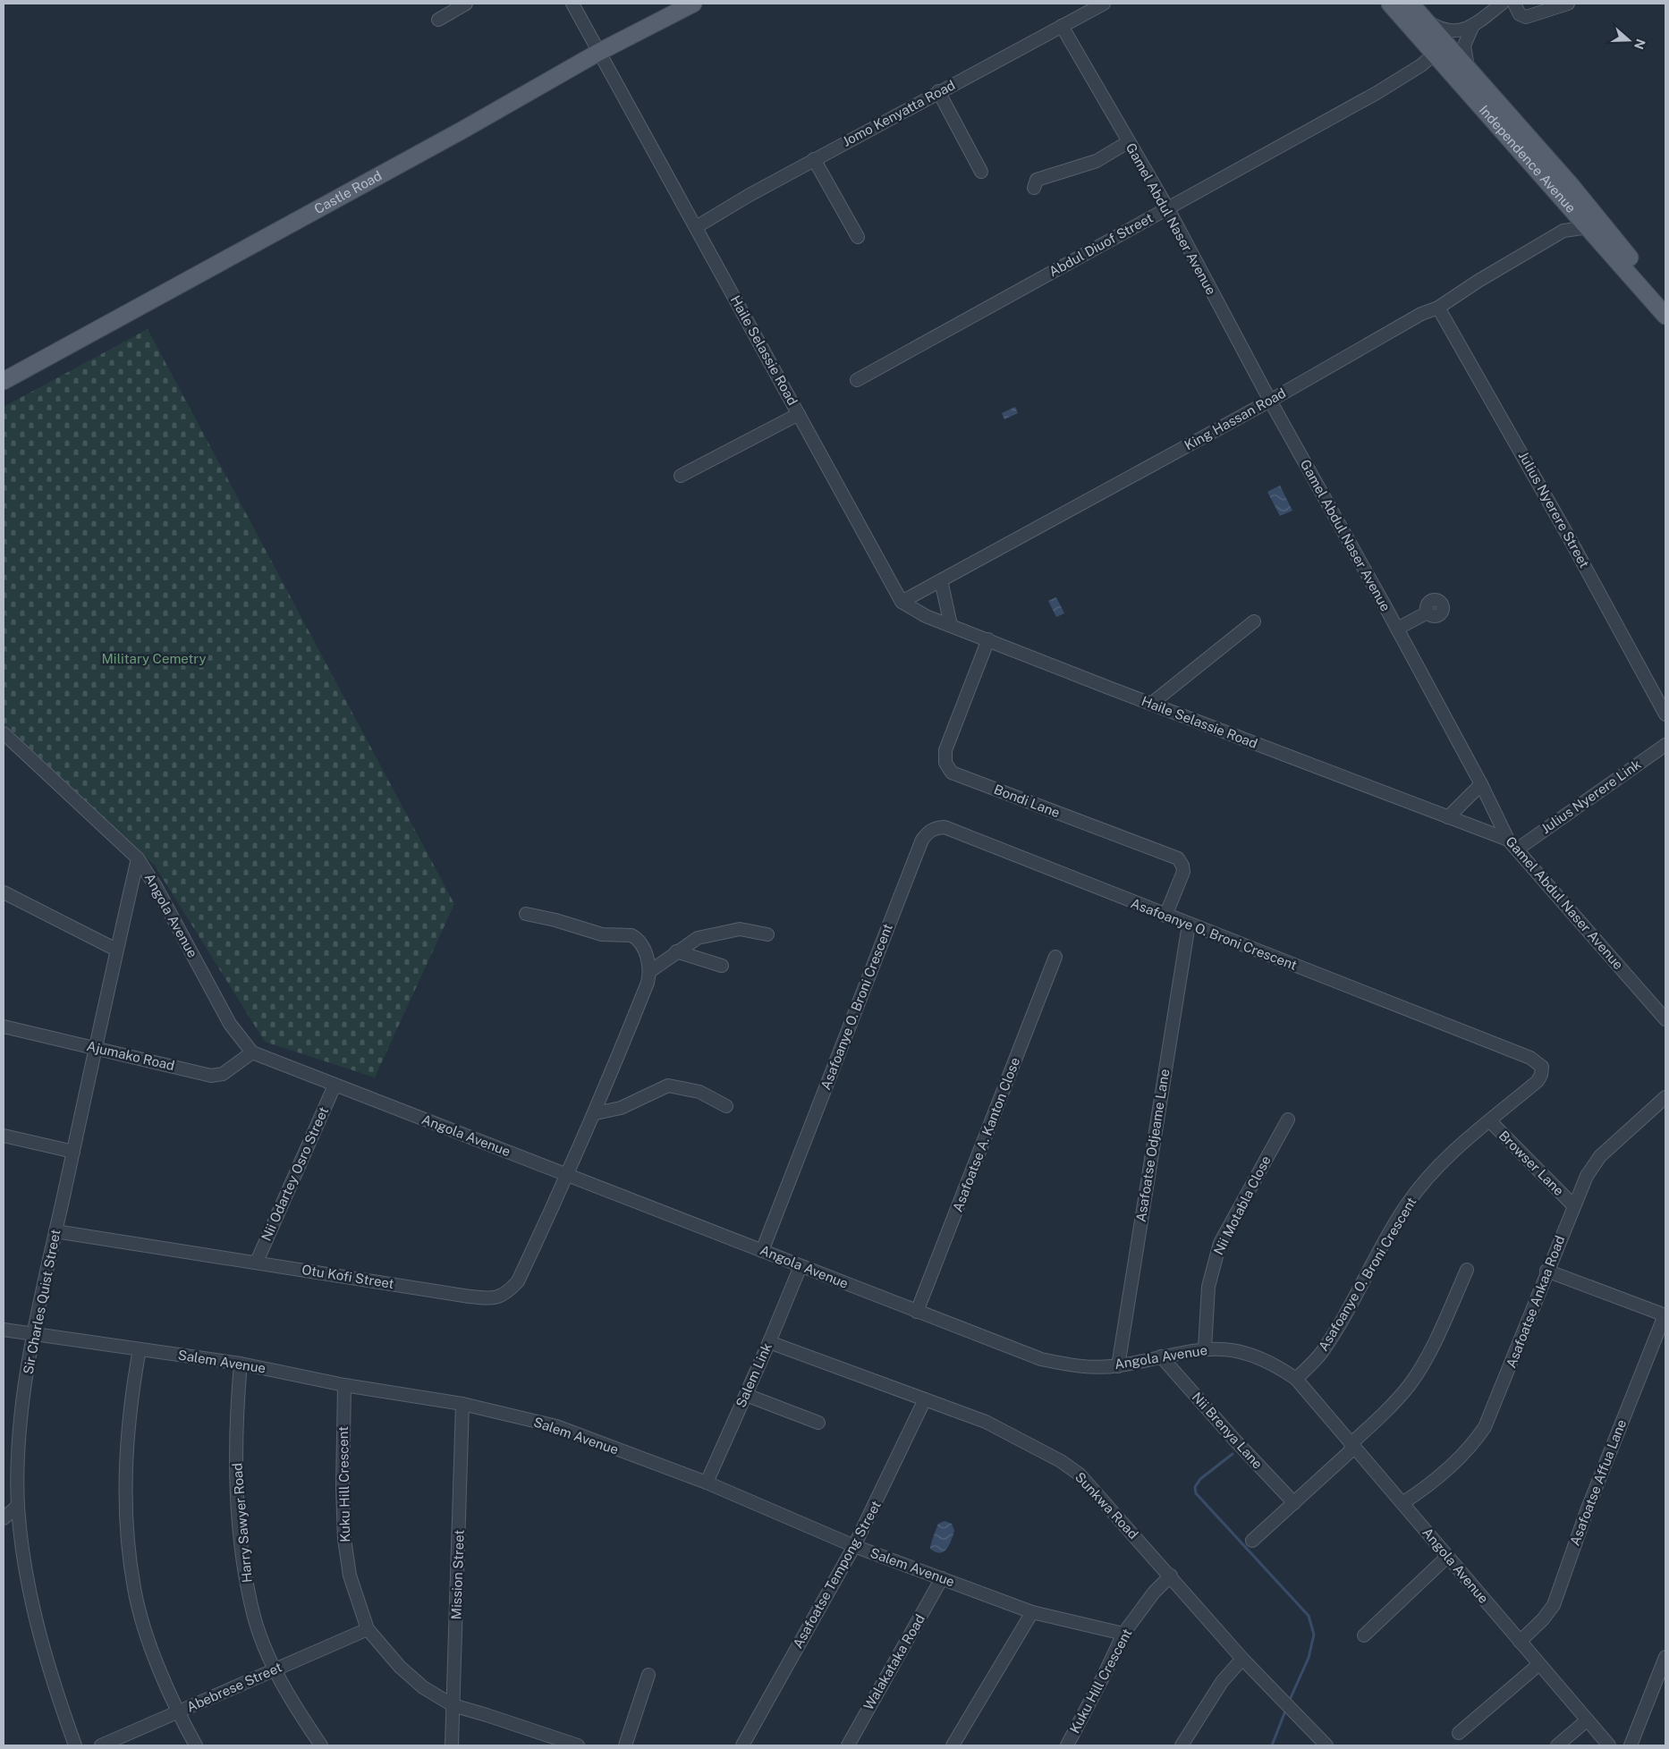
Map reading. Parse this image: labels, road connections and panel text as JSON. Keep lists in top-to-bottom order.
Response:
{
  "streets": {
    "main road": ["Independence Avenue", "Castle Road"],
    "street": [
      "Jomo Kenyatta Road",
      "Gamel Abdul Naser Avenue",
      "Abdul Diuof Street",
      "Haile Selassie Road",
      "King Hassan Road",
      "Julius Nyerere Street",
      "Julius Nyerere Link",
      "Bondi Lane",
      "Angola Avenue",
      "Asafoanye O. Broni Crescent",
      "Ajumako Road",
      "Asafoatse A. Kanton Close",
      "Asafoatse Odjeame Lane",
      "Browser Lane",
      "Nii Odartey Osro Street",
      "Nii Motabla Close",
      "Otu Kofi Street",
      "Sir Charles Quist Street",
      "Asafoatse Ankaa Road",
      "Salem Avenue",
      "Salem Link",
      "Nii Brenya Lane",
      "Asafoatse Affua Lane",
      "Kuku Hill Crescent",
      "Sunkwa Road",
      "Harry Sawyer Road",
      "Mission Street",
      "Asafoatse Tempong Street",
      "Walakataka Road",
      "Abebrese Street"
    ]
  },
  "crossings": [
    ["Jomo Kenyatta Road", "Gamel Abdul Naser Avenue"],
    ["Jomo Kenyatta Road", "Haile Selassie Road"],
    ["Independence Avenue", "Abdul Diuof Street"],
    ["Independence Avenue", "King Hassan Road"],
    ["Castle Road", "Haile Selassie Road"],
    ["Gamel Abdul Naser Avenue", "Abdul Diuof Street"],
    ["Gamel Abdul Naser Avenue", "Haile Selassie Road"],
    ["Gamel Abdul Naser Avenue", "King Hassan Road"],
    ["Gamel Abdul Naser Avenue", "Julius Nyerere Link"],
    ["Haile Selassie Road", "King Hassan Road"],
    ["Haile Selassie Road", "Bondi Lane"],
    ["King Hassan Road", "Julius Nyerere Street"],
    ["Bondi Lane", "Asafoanye O. Broni Crescent"],
    ["Angola Avenue", "Asafoanye O. Broni Crescent"],
    ["Angola Avenue", "Ajumako Road"],
    ["Angola Avenue", "Asafoatse A. Kanton Close"],
    ["Angola Avenue", "Asafoatse Odjeame Lane"],
    ["Angola Avenue", "Nii Odartey Osro Street"],
    ["Angola Avenue", "Nii Motabla Close"],
    ["Angola Avenue", "Otu Kofi Street"],
    ["Angola Avenue", "Sir Charles Quist Street"],
    ["Angola Avenue", "Asafoatse Ankaa Road"],
    ["Angola Avenue", "Salem Link"],
    ["Angola Avenue", "Nii Brenya Lane"],
    ["Angola Avenue", "Asafoatse Affua Lane"],
    ["Asafoanye O. Broni Crescent", "Asafoatse Odjeame Lane"],
    ["Asafoanye O. Broni Crescent", "Browser Lane"],
    ["Ajumako Road", "Sir Charles Quist Street"],
    ["Browser Lane", "Asafoatse Ankaa Road"],
    ["Nii Odartey Osro Street", "Otu Kofi Street"],
    ["Otu Kofi Street", "Sir Charles Quist Street"],
    ["Sir Charles Quist Street", "Salem Avenue"],
    ["Salem Avenue", "Salem Link"],
    ["Salem Avenue", "Kuku Hill Crescent"],
    ["Salem Avenue", "Harry Sawyer Road"],
    ["Salem Avenue", "Mission Street"],
    ["Salem Avenue", "Asafoatse Tempong Street"],
    ["Salem Avenue", "Walakataka Road"],
    ["Salem Link", "Sunkwa Road"],
    ["Kuku Hill Crescent", "Sunkwa Road"],
    ["Kuku Hill Crescent", "Mission Street"],
    ["Kuku Hill Crescent", "Abebrese Street"],
    ["Sunkwa Road", "Asafoatse Tempong Street"],
    ["Harry Sawyer Road", "Abebrese Street"]
  ],
  "parks": ["Military Cemetry"],
  "north": "right"
}
